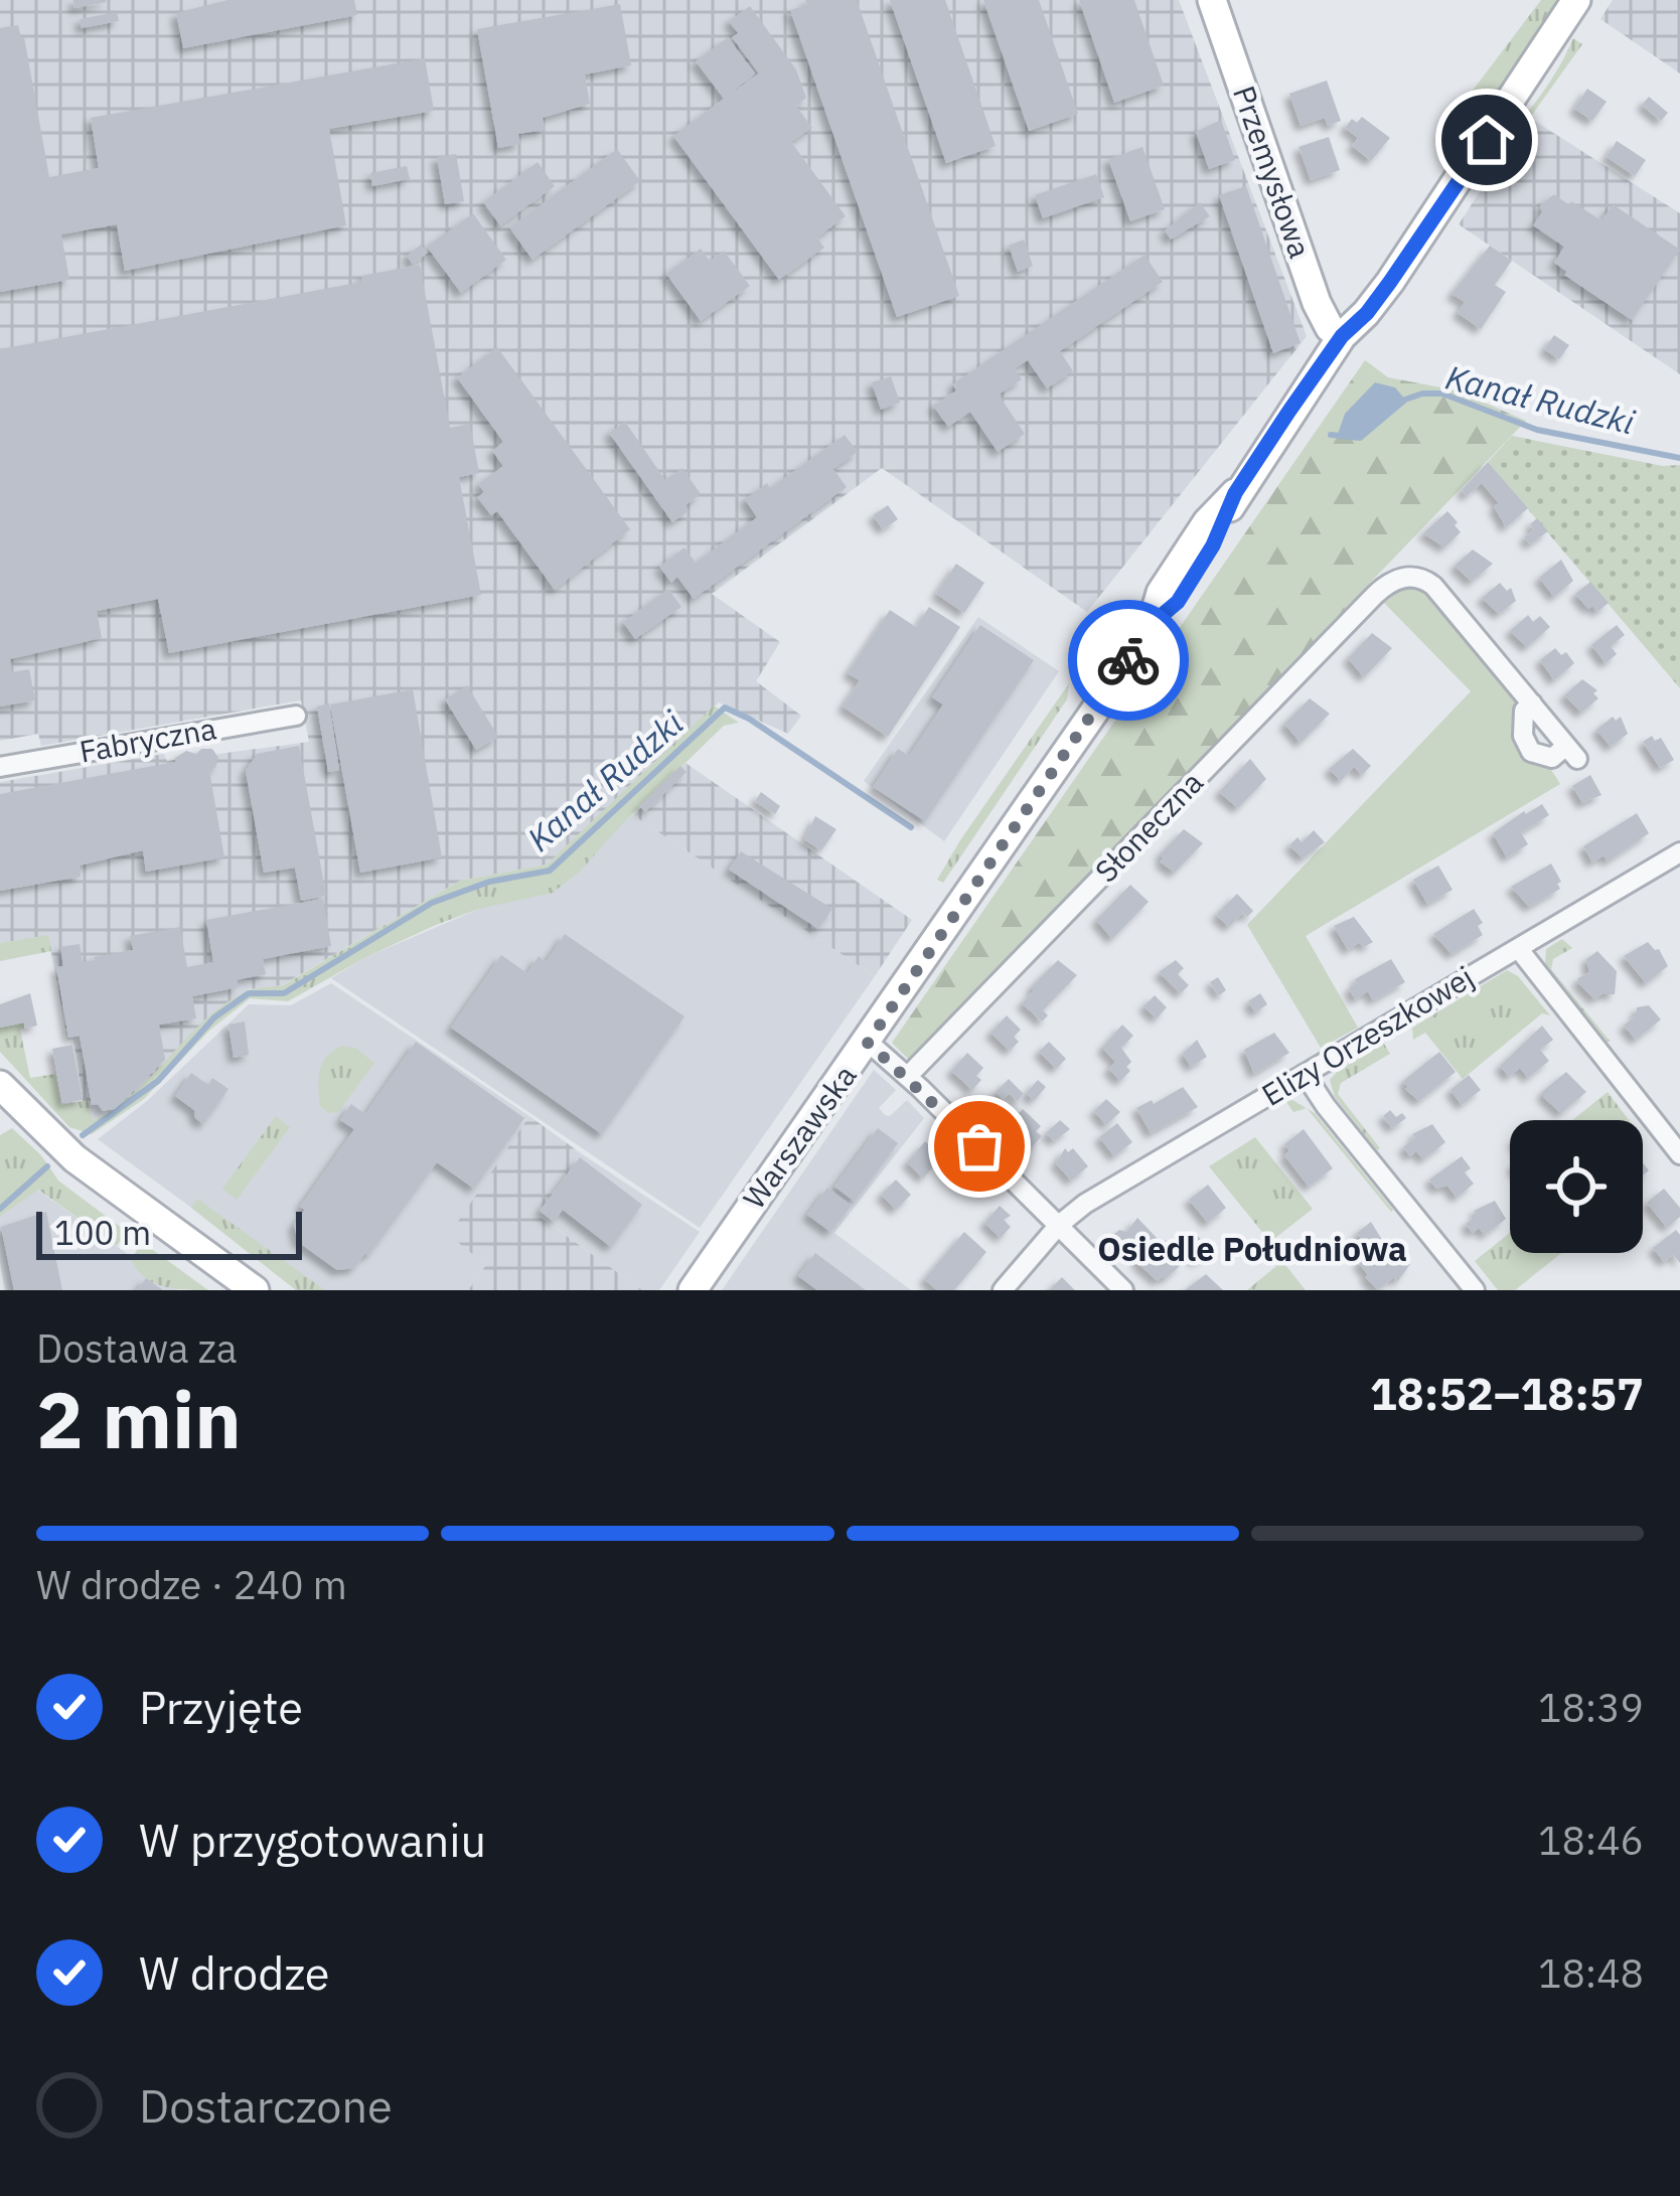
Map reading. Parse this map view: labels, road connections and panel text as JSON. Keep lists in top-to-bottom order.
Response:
{
  "streets": {
    "main road": ["Przemysłowa", "Warszawska"],
    "street": ["Fabryczna", "Słoneczna", "Elizy Orzeszkowej"]
  },
  "crossings": [
    ["Przemysłowa", "Warszawska"]
  ],
  "districts": ["Osiedle Południowa"],
  "water": ["Kanał Rudzki"],
  "scale_bar": "100 m",
  "page": {
    "scale": "100 m",
    "heading": ["2 min", "Dostawa za", "18:52–18:57"],
    "bar": "W drodze · 240 m",
    "list": [
      ["Przyjęte", "18:39"],
      ["W przygotowaniu", "18:46"],
      ["W drodze", "18:48"],
      "Dostarczone"
    ]
  }
}
